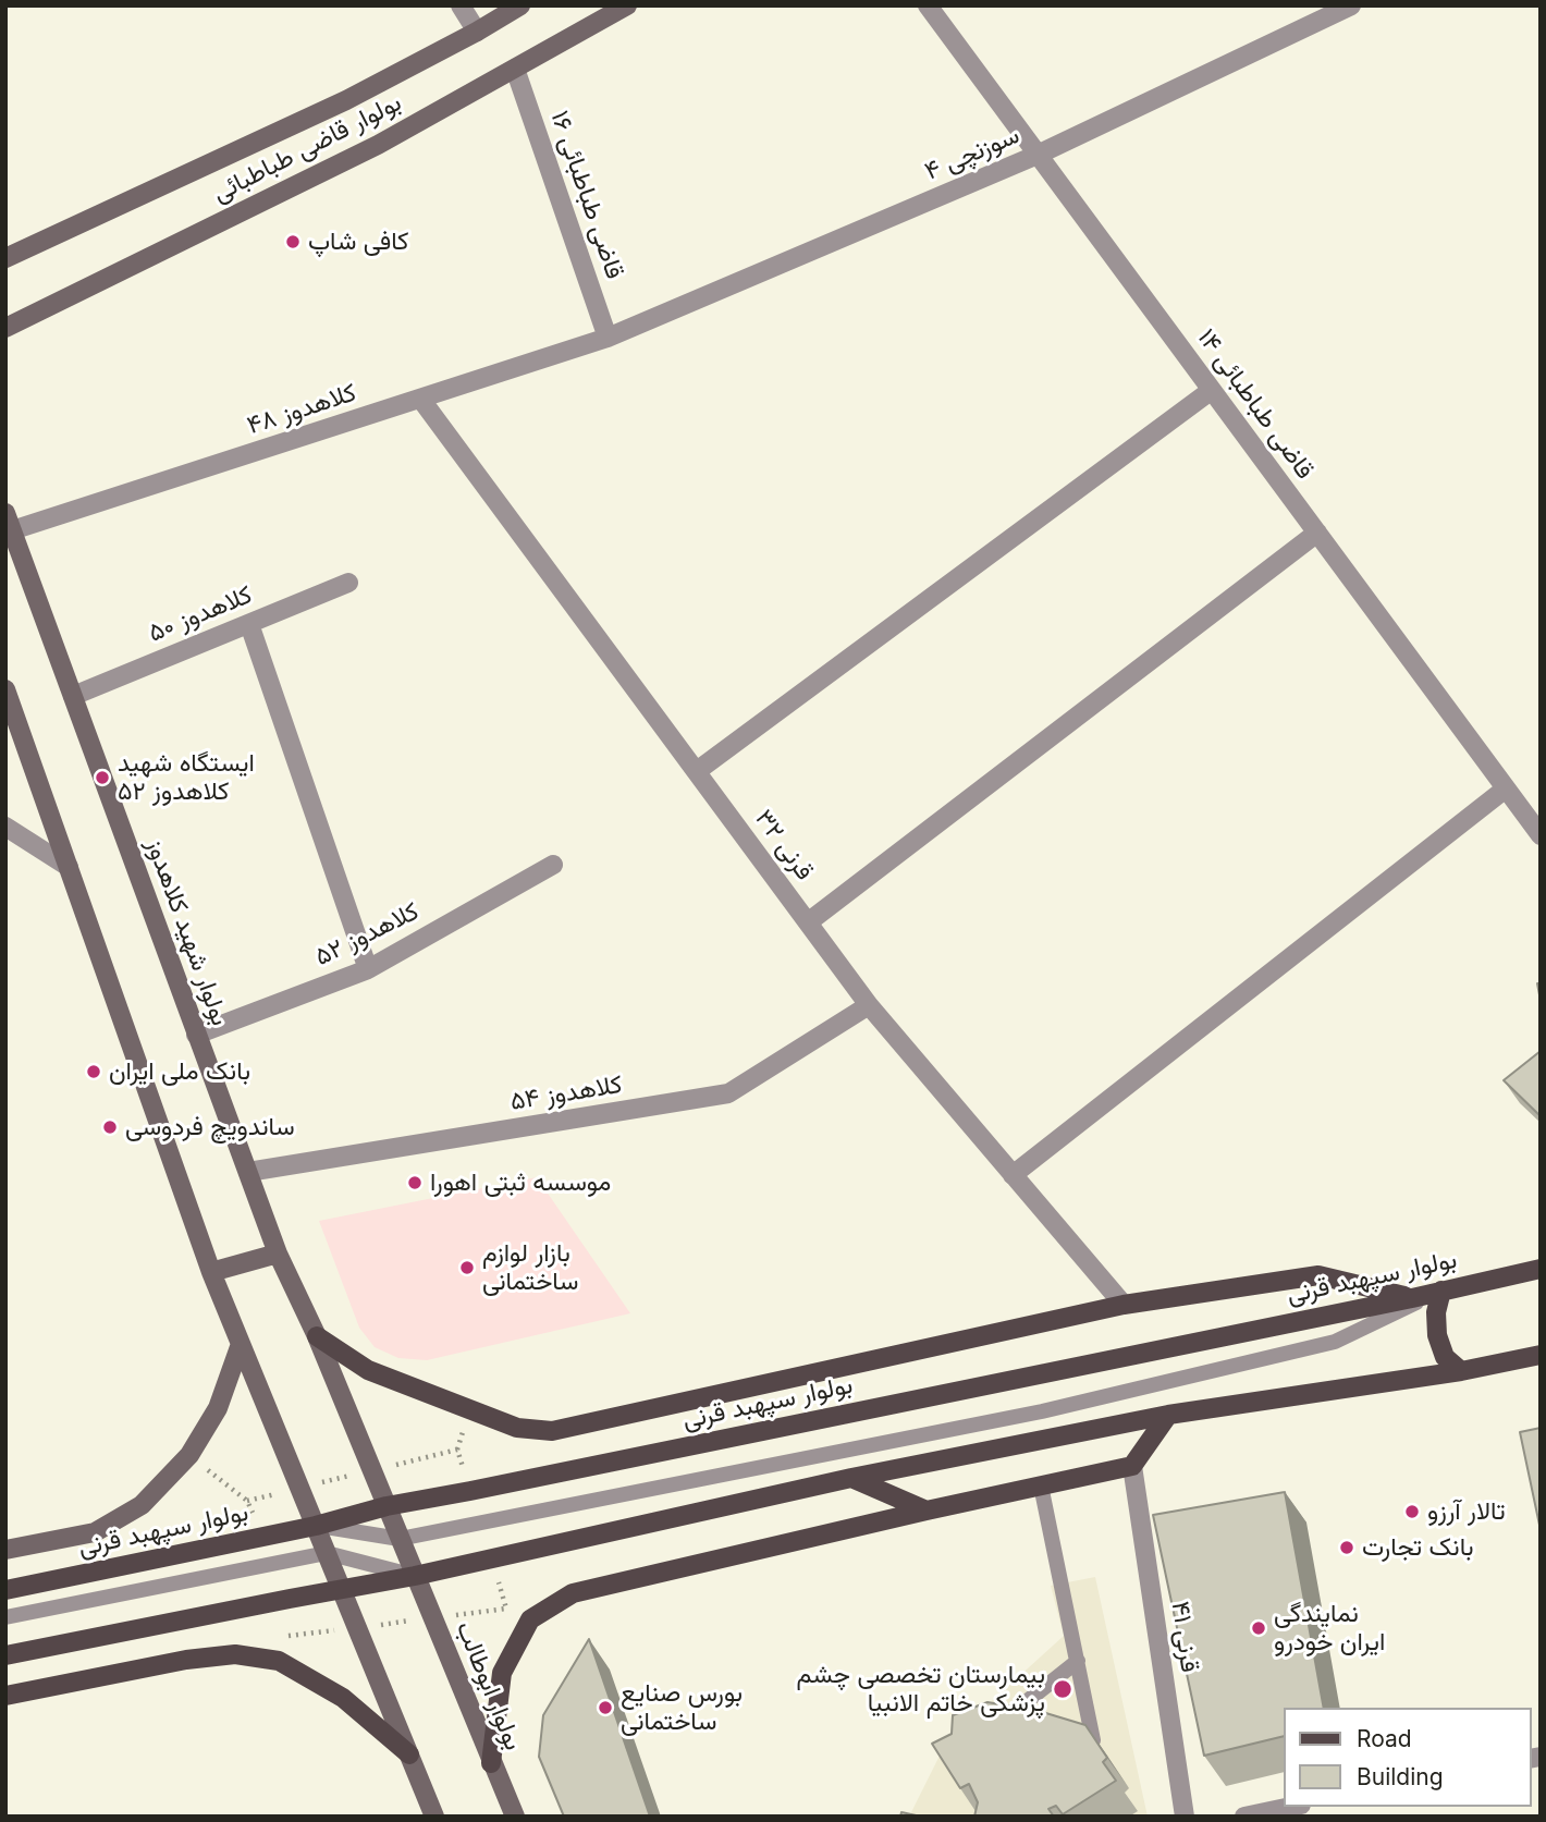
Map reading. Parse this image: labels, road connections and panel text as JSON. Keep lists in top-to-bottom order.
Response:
{
  "streets": {
    "main road": [
      "بولوار قاضی طباطبائی",
      "بولوار شهید کلاهدوز",
      "بولوار سپهبد قرنی",
      "بولوار ابوطالب"
    ],
    "street": [
      "سوزنچی ۴",
      "قاضی طباطبائی ۱۶",
      "قاضی طباطبائی ۱۴",
      "کلاهدوز ۴۸",
      "کلاهدوز ۵۰",
      "قرنی ۳۲",
      "کلاهدوز ۵۲",
      "کلاهدوز ۵۴",
      "قرنی ۴۱"
    ]
  },
  "crossings": [
    ["بولوار قاضی طباطبائی", "قاضی طباطبائی ۱۶"],
    ["سوزنچی ۴", "قاضی طباطبائی ۱۶"],
    ["سوزنچی ۴", "قاضی طباطبائی ۱۴"],
    ["سوزنچی ۴", "کلاهدوز ۴۸"],
    ["قاضی طباطبائی ۱۶", "کلاهدوز ۴۸"],
    ["کلاهدوز ۴۸", "قرنی ۳۲"],
    ["کلاهدوز ۴۸", "بولوار شهید کلاهدوز"],
    ["کلاهدوز ۵۰", "بولوار شهید کلاهدوز"],
    ["قرنی ۳۲", "کلاهدوز ۵۴"],
    ["بولوار شهید کلاهدوز", "کلاهدوز ۵۲"],
    ["بولوار شهید کلاهدوز", "کلاهدوز ۵۴"],
    ["بولوار شهید کلاهدوز", "بولوار سپهبد قرنی"],
    ["بولوار شهید کلاهدوز", "بولوار ابوطالب"]
  ],
  "places": [
    "کافی شاپ",
    "ایستگاه شهید کلاهدوز ۵۲",
    "بانک ملی ایران",
    "ساندویچ فردوسی",
    "موسسه ثبتی اهورا",
    "بازار لوازم ساختمانی",
    "تالار آرزو",
    "بانک تجارت",
    "نمایندگی ایران خودرو",
    "بیمارستان تخصصی چشم پزشکی خاتم الانبیا",
    "بورس صنایع ساختمانی"
  ],
  "legend": ["Road", "Building"]
}
